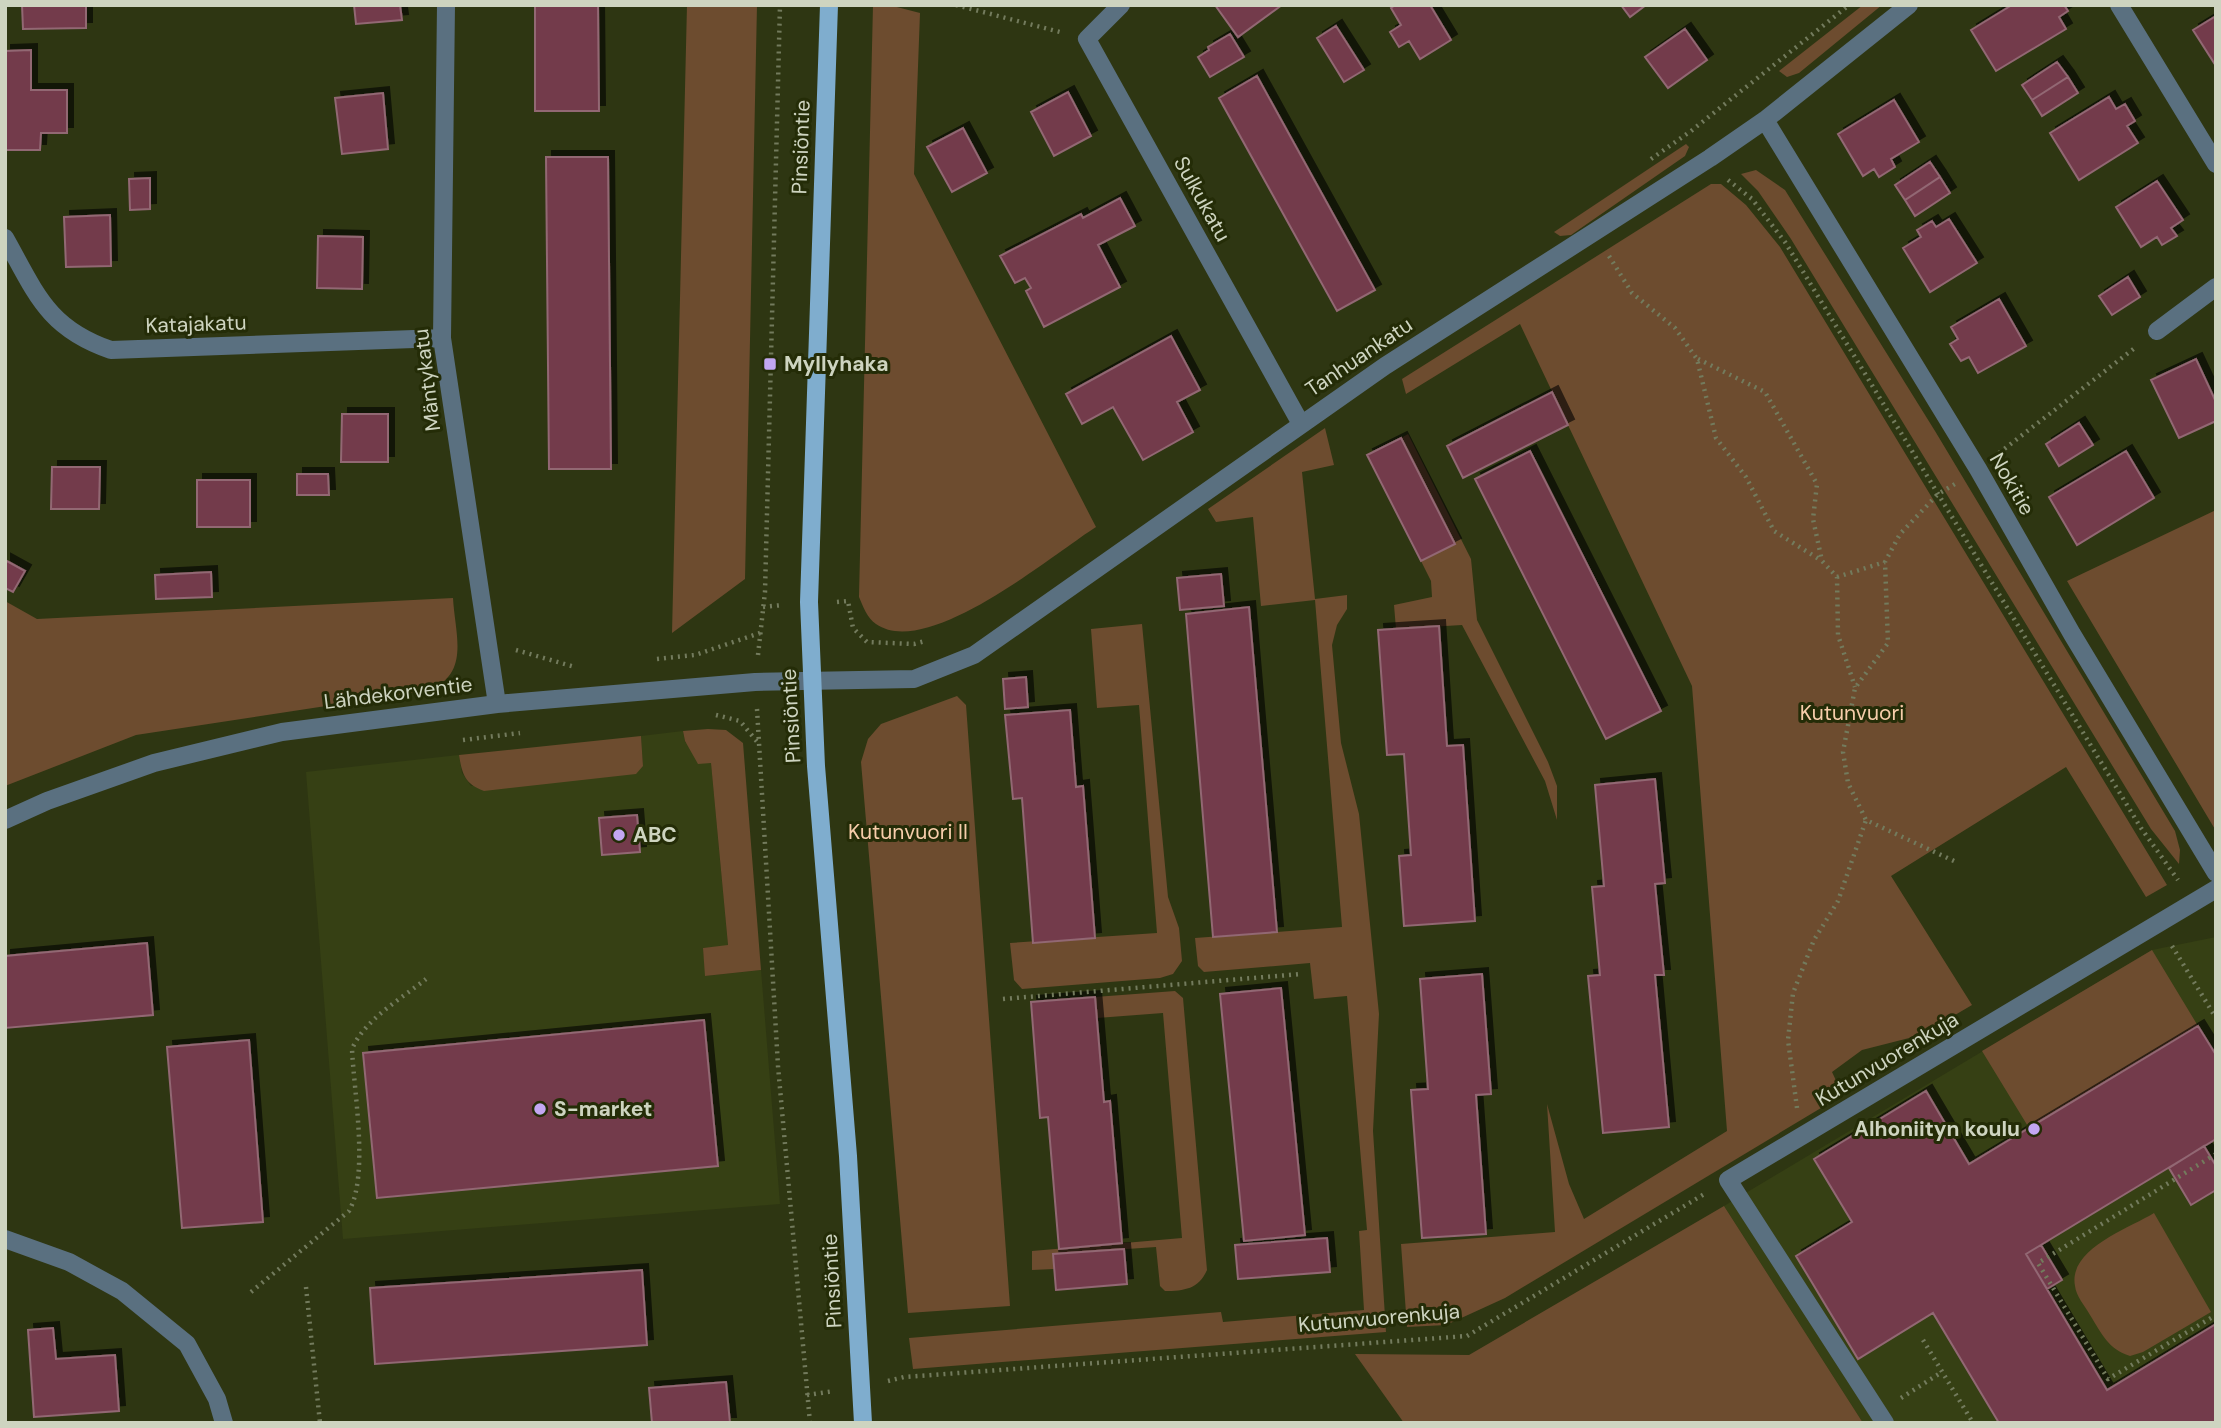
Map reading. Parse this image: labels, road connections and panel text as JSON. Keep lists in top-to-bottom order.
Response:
{
  "streets": {
    "main road": ["Pinsiöntie"],
    "street": [
      "Sulkukatu",
      "Katajakatu",
      "Tanhuankatu",
      "Mäntykatu",
      "Nokitie",
      "Lähdekorventie",
      "Kutunvuorenkuja"
    ]
  },
  "crossings": [
    ["Pinsiöntie", "Tanhuankatu"],
    ["Pinsiöntie", "Lähdekorventie"],
    ["Pinsiöntie", "Kutunvuorenkuja"],
    ["Sulkukatu", "Tanhuankatu"],
    ["Katajakatu", "Mäntykatu"],
    ["Tanhuankatu", "Nokitie"],
    ["Tanhuankatu", "Lähdekorventie"],
    ["Mäntykatu", "Lähdekorventie"]
  ],
  "parks": ["Kutunvuori", "Kutunvuori II"],
  "places": {
    "transit": ["Myllyhaka"],
    "other": ["ABC", "S-market", "Alhoniityn koulu"]
  }
}
